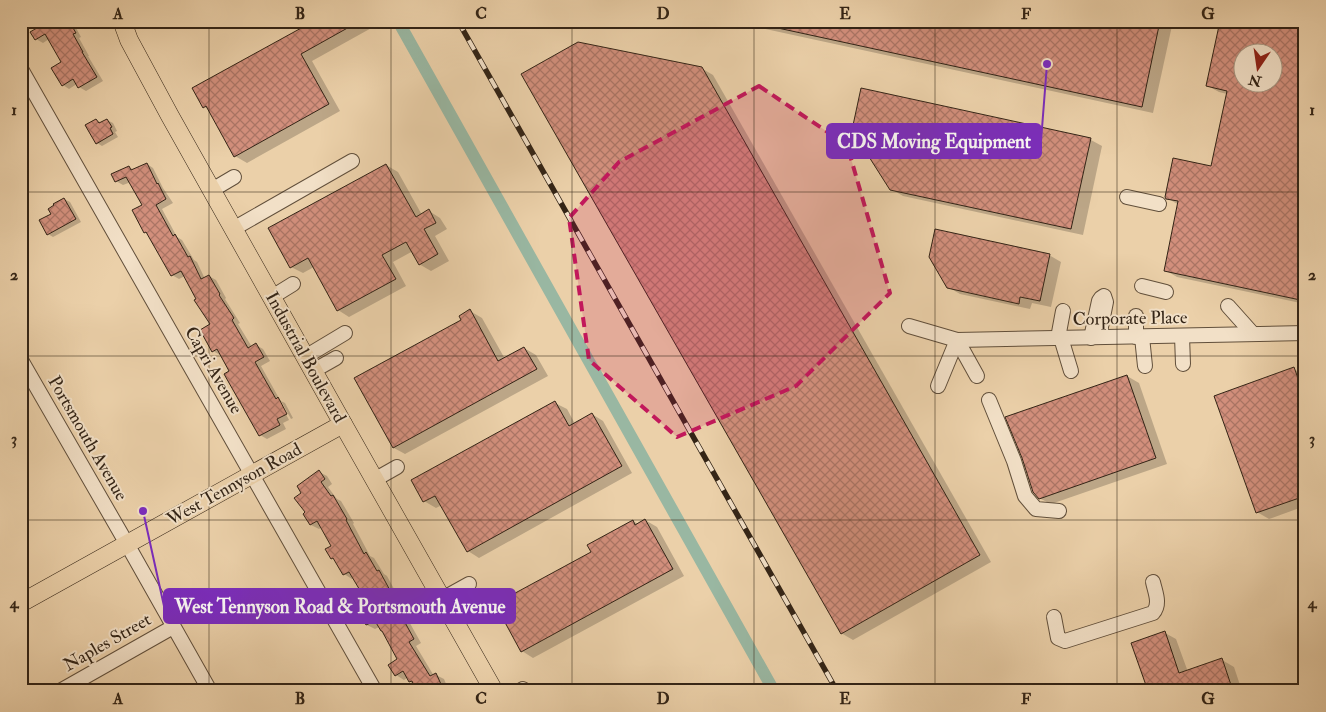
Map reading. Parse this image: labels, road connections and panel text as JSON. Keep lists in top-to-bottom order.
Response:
{
  "streets": {
    "main road": ["Industrial Boulevard", "West Tennyson Road"],
    "street": [
      "Corporate Place",
      "Capri Avenue",
      "Portsmouth Avenue",
      "Naples Street"
    ]
  },
  "crossings": [
    ["Industrial Boulevard", "West Tennyson Road"],
    ["Capri Avenue", "West Tennyson Road"],
    ["Portsmouth Avenue", "West Tennyson Road"],
    ["Portsmouth Avenue", "Naples Street"]
  ],
  "places": ["CDS Moving Equipment", "West Tennyson Road & Portsmouth Avenue"],
  "north": "bottom",
  "grid": {
    "columns": [
      "A",
      "B",
      "C",
      "D",
      "E",
      "F",
      "G"
    ],
    "rows": [
      "1",
      "2",
      "3",
      "4"
    ]
  }
}
